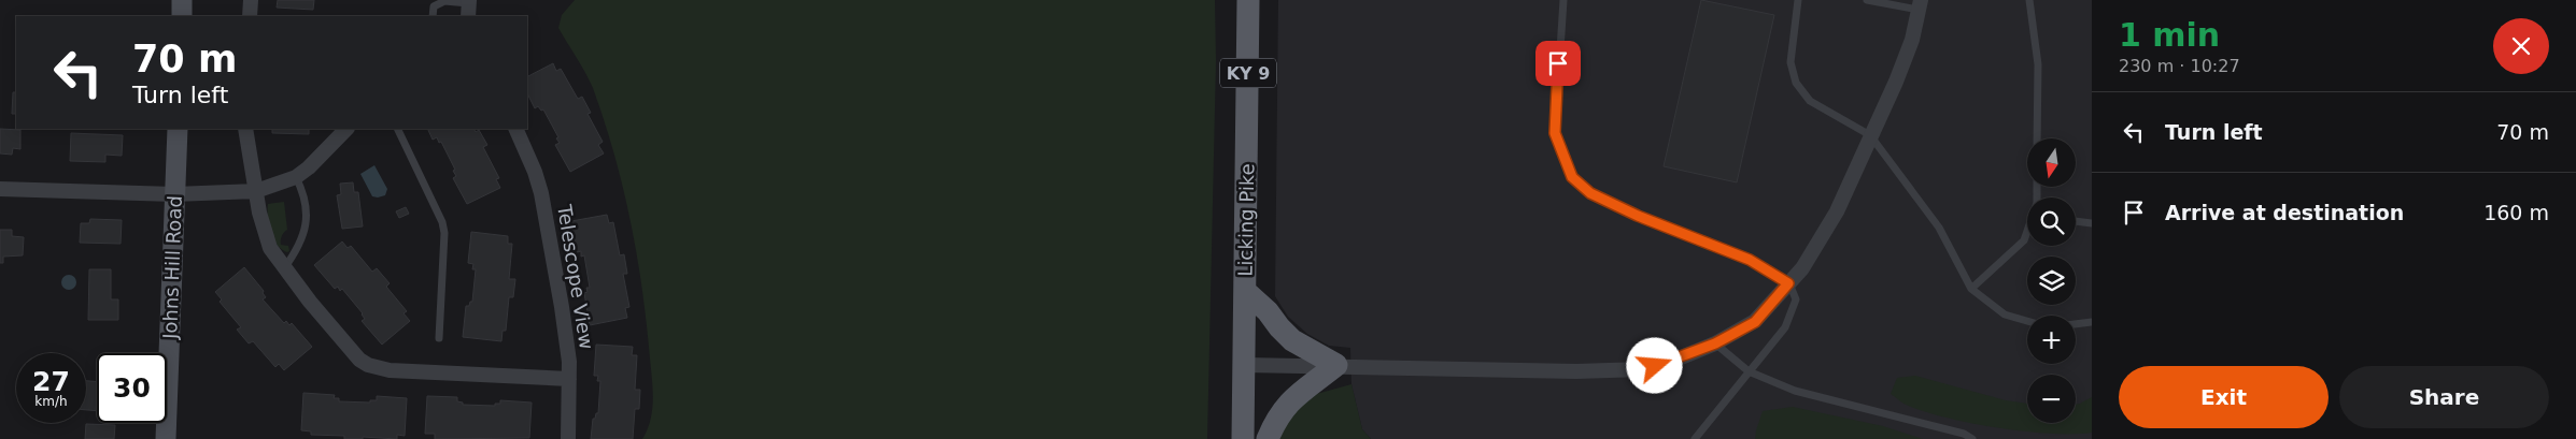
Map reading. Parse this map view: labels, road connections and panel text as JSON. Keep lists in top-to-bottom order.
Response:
{
  "streets": {
    "main road": ["KY 9", "Licking Pike", "Johns Hill Road"],
    "street": ["Telescope View"]
  },
  "north": "bottom",
  "page": {
    "heading": ["1 min", "230 m · 10:27"],
    "turn": ["70 m", "Turn left"],
    "list": [
      {
        "name": "Turn left",
        "value": "70 m"
      },
      {
        "name": "Arrive at destination",
        "value": "160 m"
      }
    ],
    "map_buttons": ["+", "−"],
    "speed": "27 km/h",
    "limit": "30",
    "buttons": ["Exit", "Share"]
  }
}
